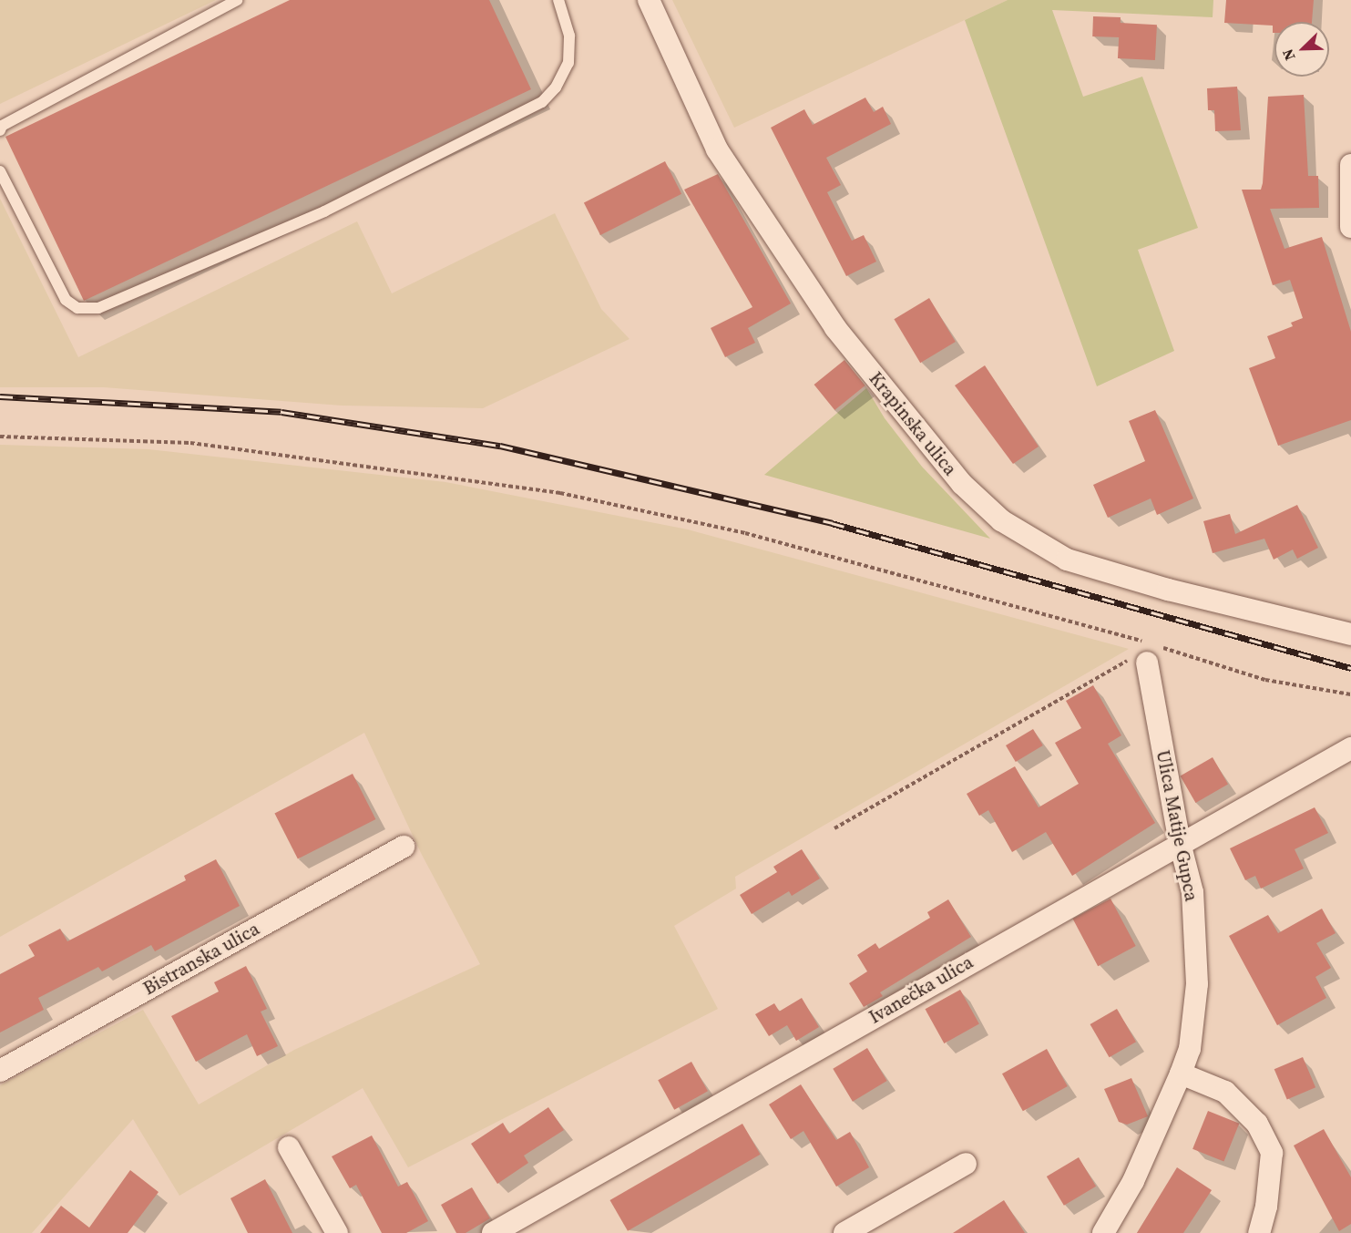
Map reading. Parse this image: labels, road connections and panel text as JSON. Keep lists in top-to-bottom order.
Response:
{
  "streets": {
    "street": [
      "Krapinska ulica",
      "Ulica Matije Gupca",
      "Bistranska ulica",
      "Ivanečka ulica"
    ]
  },
  "crossings": [
    ["Ulica Matije Gupca", "Ivanečka ulica"]
  ],
  "north": "bottom left"
}
